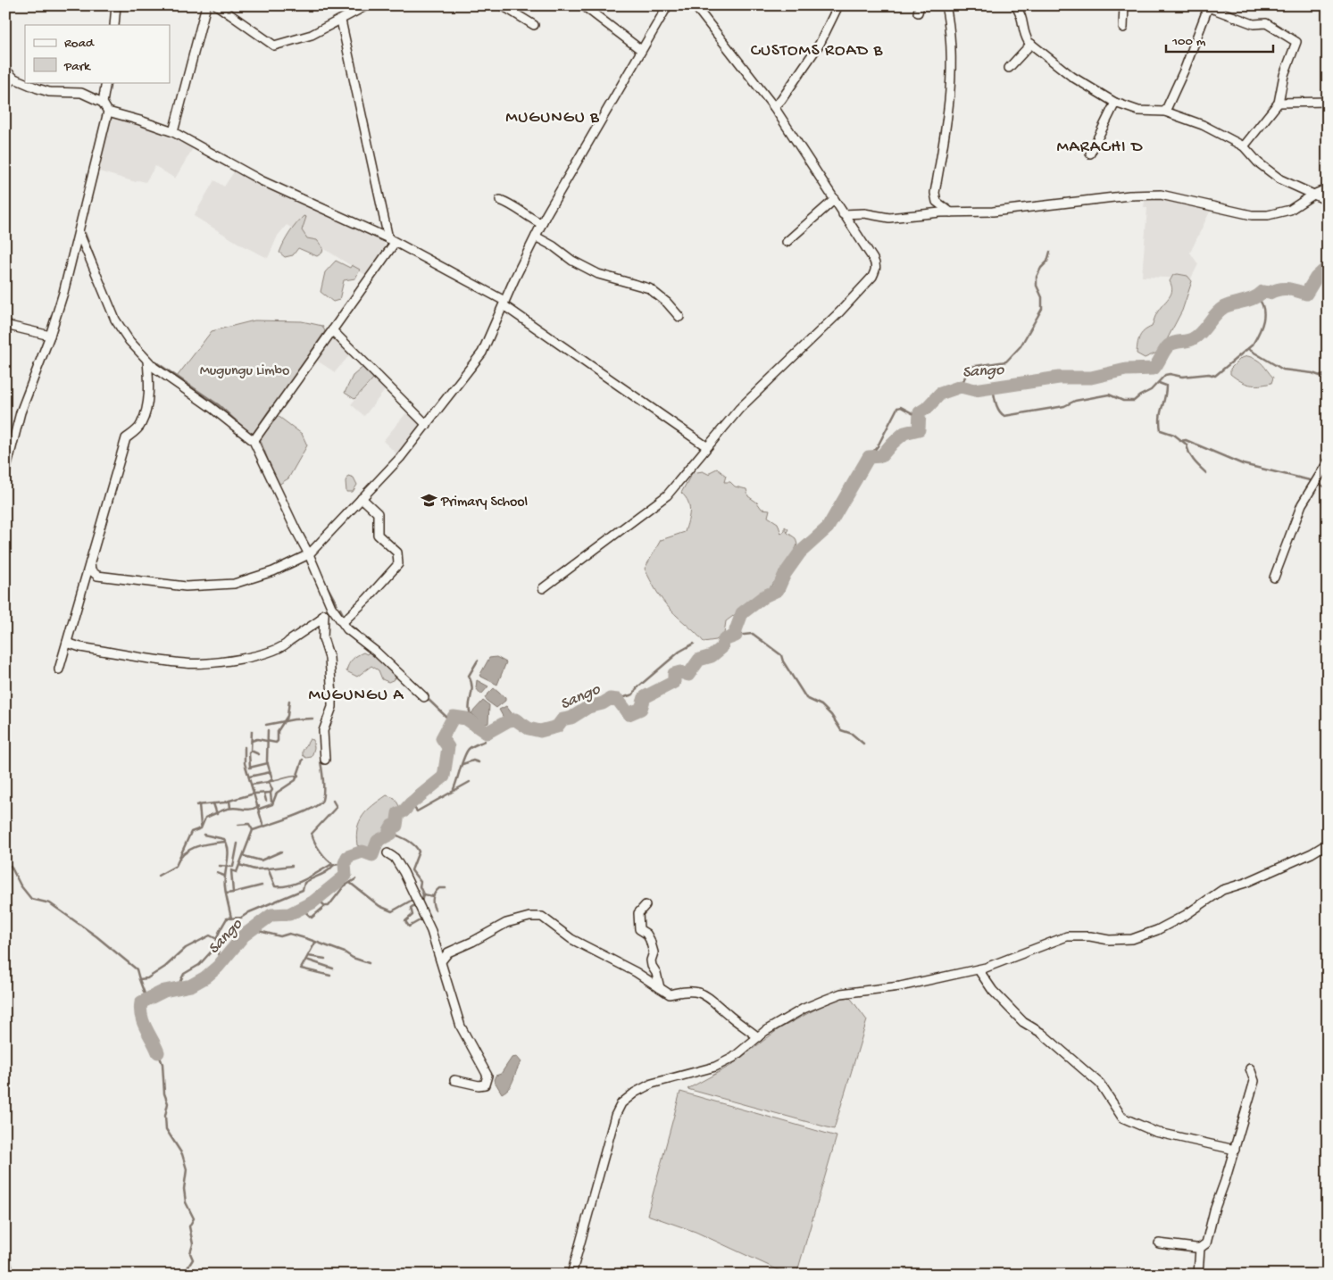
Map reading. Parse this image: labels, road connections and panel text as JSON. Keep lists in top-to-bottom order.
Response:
{
  "districts": [
    "CUSTOMS ROAD B",
    "MUGUNGU B",
    "MARACHI D",
    "MUGUNGU A"
  ],
  "water": ["Sango"],
  "parks": ["Mugungu Limbo"],
  "places": {
    "school or university": ["Primary School"]
  },
  "legend": ["Road", "Park"],
  "scale_bar": "100 m"
}
